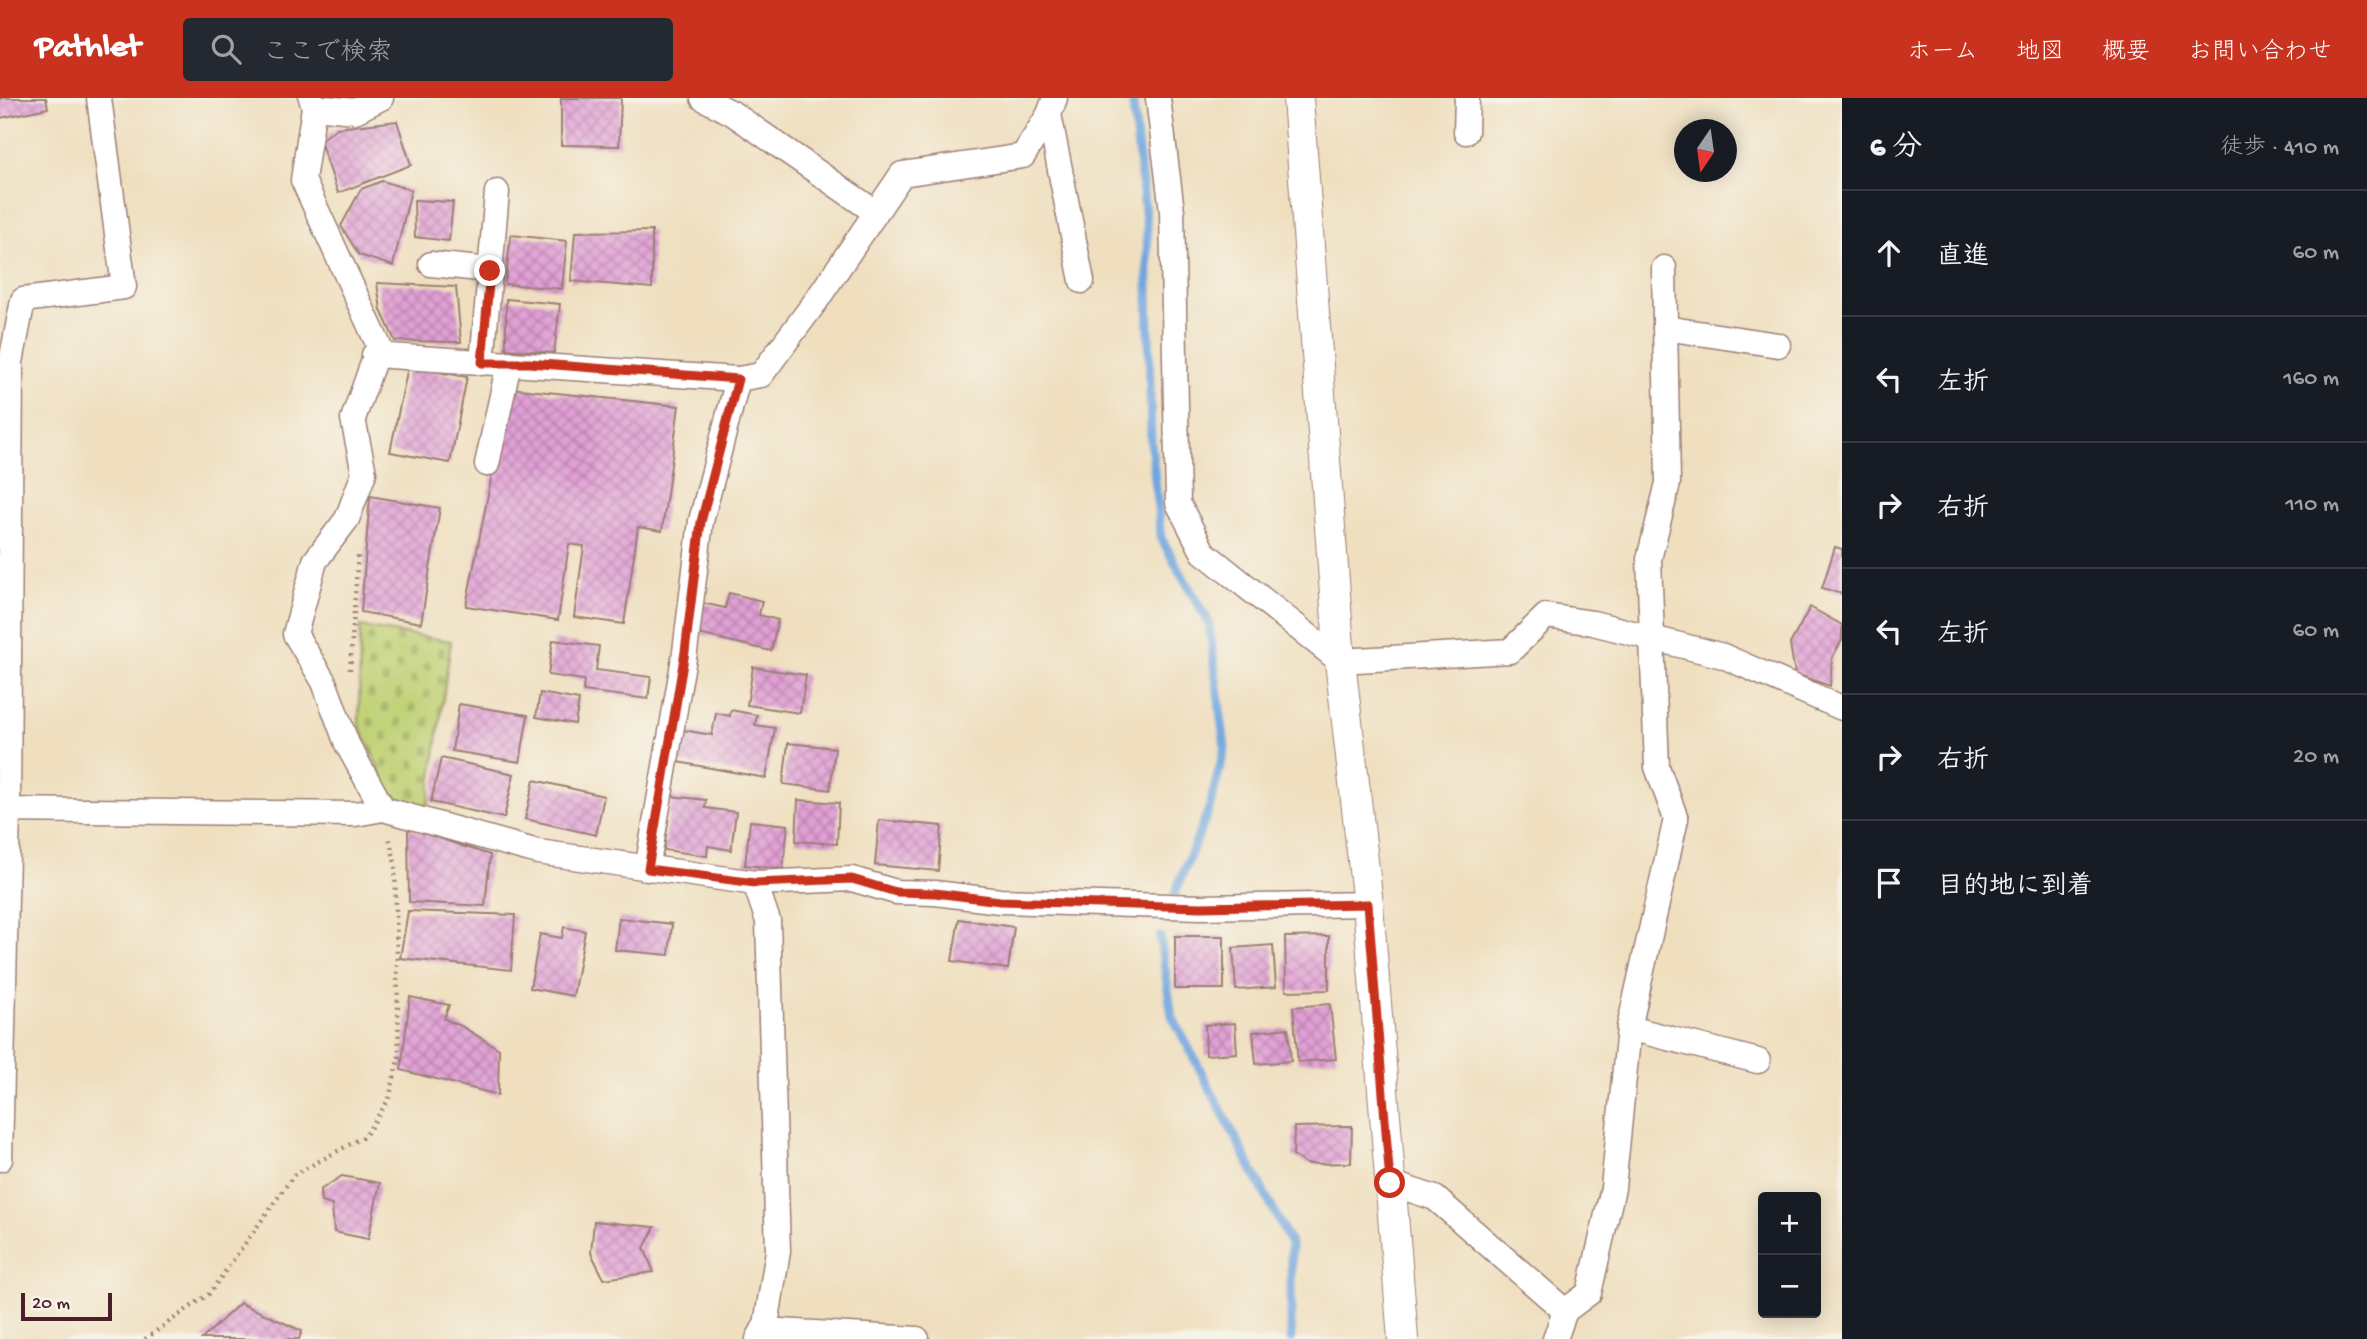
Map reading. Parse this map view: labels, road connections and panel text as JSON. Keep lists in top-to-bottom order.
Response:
{
  "scale_bar": "20 m",
  "north": "bottom",
  "page": {
    "header": "Pathlet",
    "search": "ここで検索",
    "nav": [
      "ホーム",
      "地図",
      "概要",
      "お問い合わせ"
    ],
    "heading": ["6 分", "徒歩 · 410 m"],
    "list": [
      ["直進", "60 m"],
      ["左折", "160 m"],
      ["右折", "110 m"],
      ["左折", "60 m"],
      ["右折", "20 m"],
      "目的地に到着"
    ],
    "map_buttons": ["+", "−"],
    "scale": "20 m"
  }
}
